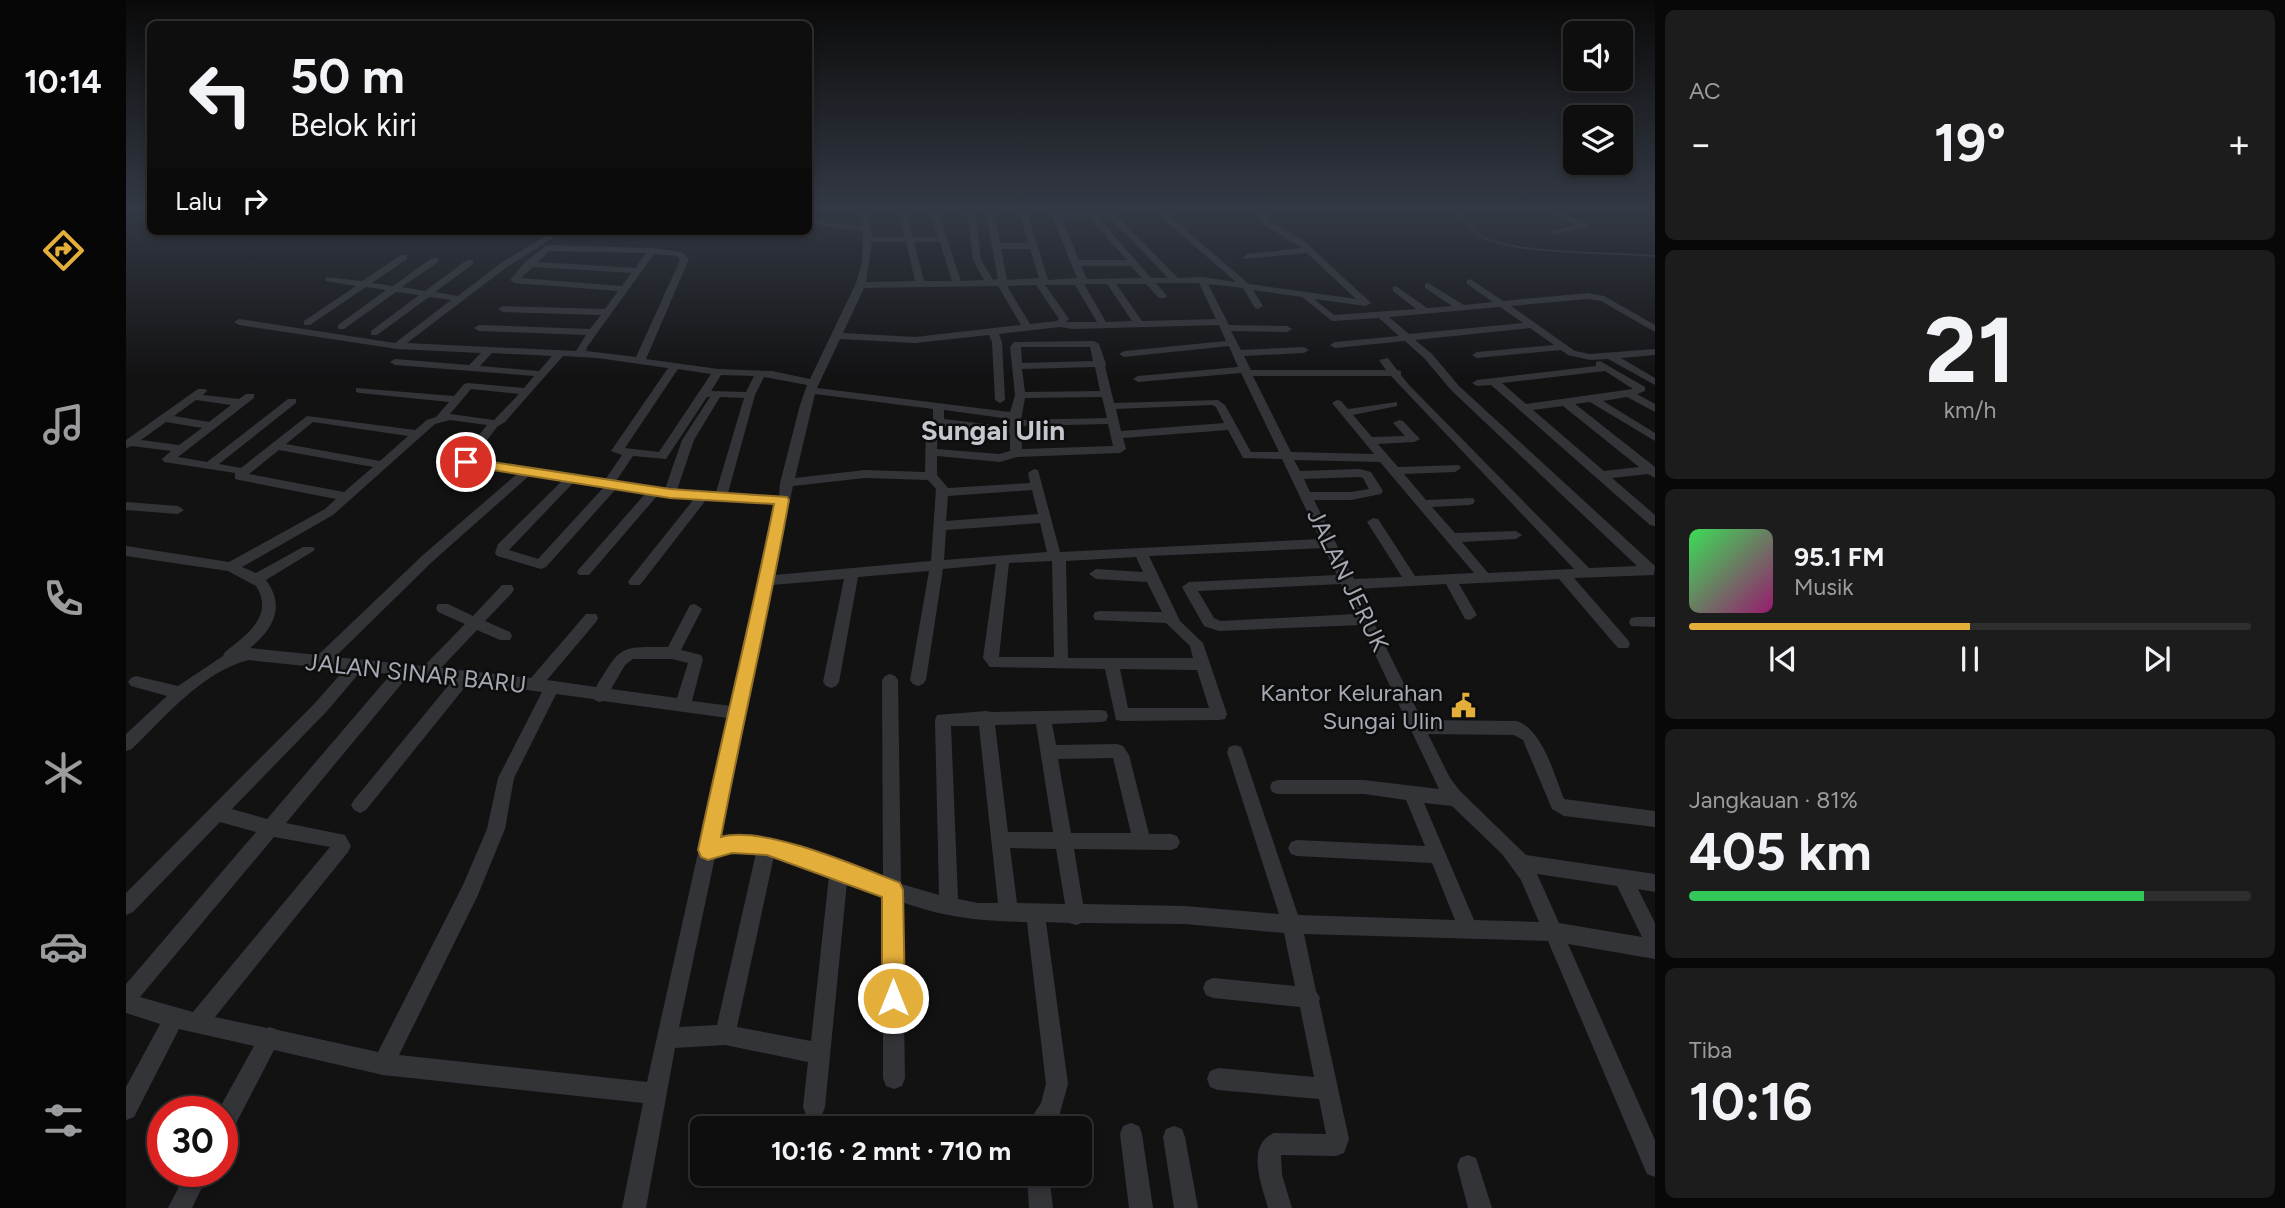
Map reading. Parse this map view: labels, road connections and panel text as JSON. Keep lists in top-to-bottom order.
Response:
{
  "streets": {
    "street": ["JALAN JERUK", "JALAN SINAR BARU"]
  },
  "districts": ["Sungai Ulin"],
  "places": {
    "public building": ["Kantor Kelurahan Sungai Ulin"]
  },
  "page": {
    "tabs": "10:14",
    "tile": [
      "AC",
      ["21", "km/h"],
      ["Jangkauan · 81%", "405 km"],
      ["Tiba", "10:16"]
    ],
    "turn": ["50 m", "Belok kiri"],
    "heat": ["−", "19°", "+"],
    "then": "Lalu",
    "song": ["95.1 FM", "Musik"],
    "limit": "30",
    "trip": "10:16 · 2 mnt · 710 m"
  }
}
